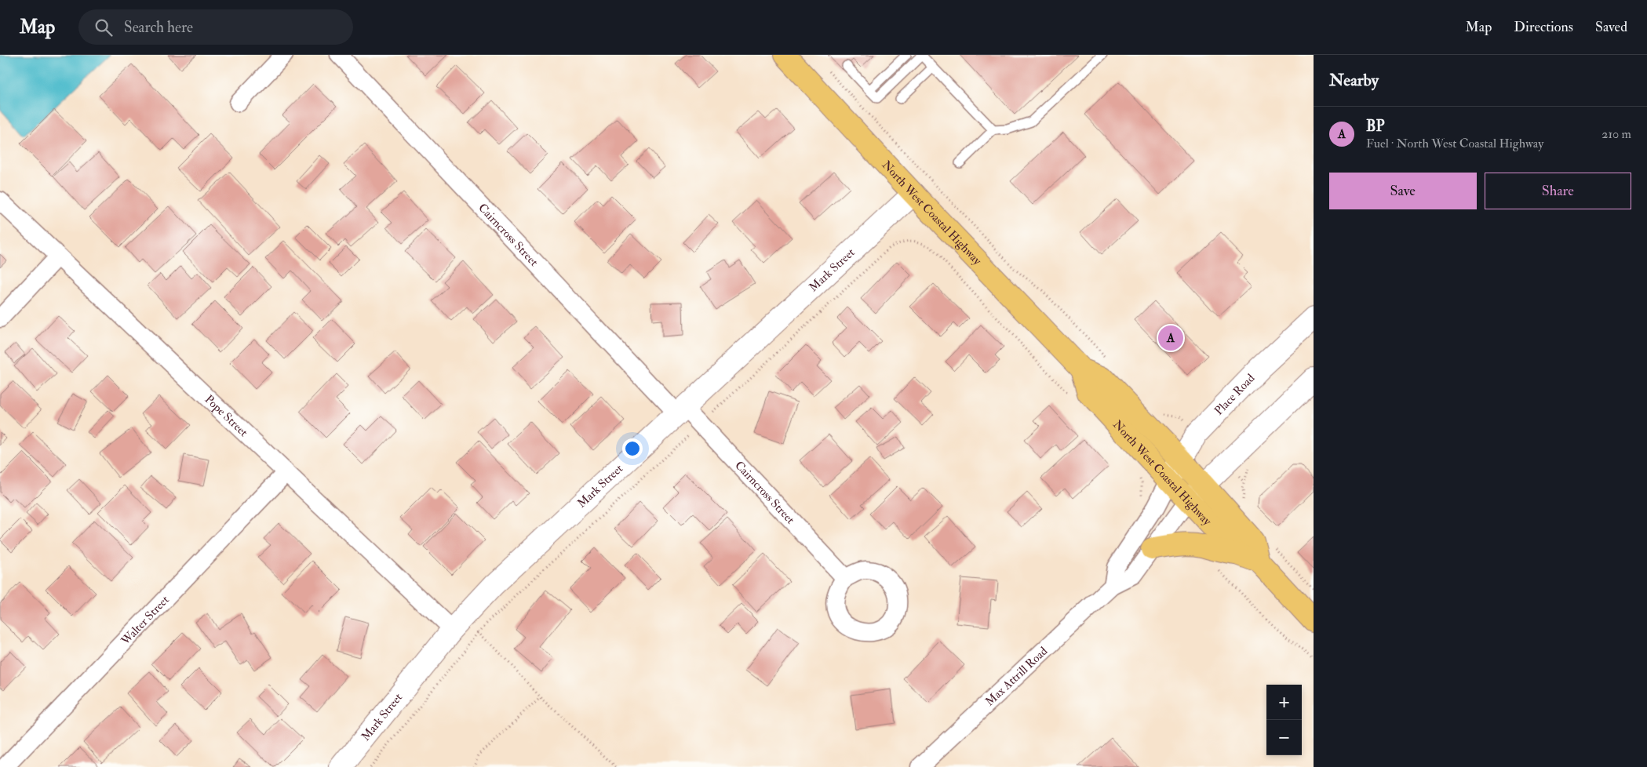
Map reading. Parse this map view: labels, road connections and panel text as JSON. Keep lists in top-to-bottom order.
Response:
{
  "streets": {
    "highway": ["North West Coastal Highway"],
    "street": [
      "Cairncross Street",
      "Mark Street",
      "Place Road",
      "Pope Street",
      "Walter Street",
      "Max Attrill Road"
    ]
  },
  "crossings": [
    ["North West Coastal Highway", "Mark Street"],
    ["North West Coastal Highway", "Place Road"],
    ["North West Coastal Highway", "Max Attrill Road"],
    ["Cairncross Street", "Mark Street"],
    ["Mark Street", "Pope Street"],
    ["Pope Street", "Walter Street"]
  ],
  "page": {
    "header": "Map",
    "search": "Search here",
    "nav": ["Map", "Directions", "Saved"],
    "heading": "Nearby",
    "list": [
      {
        "mark": "A",
        "name": "BP",
        "note": "Fuel · North West Coastal Highway",
        "value": "210 m"
      }
    ],
    "buttons": ["Save", "Share"],
    "pins": "A",
    "map_buttons": ["+", "−"]
  }
}
